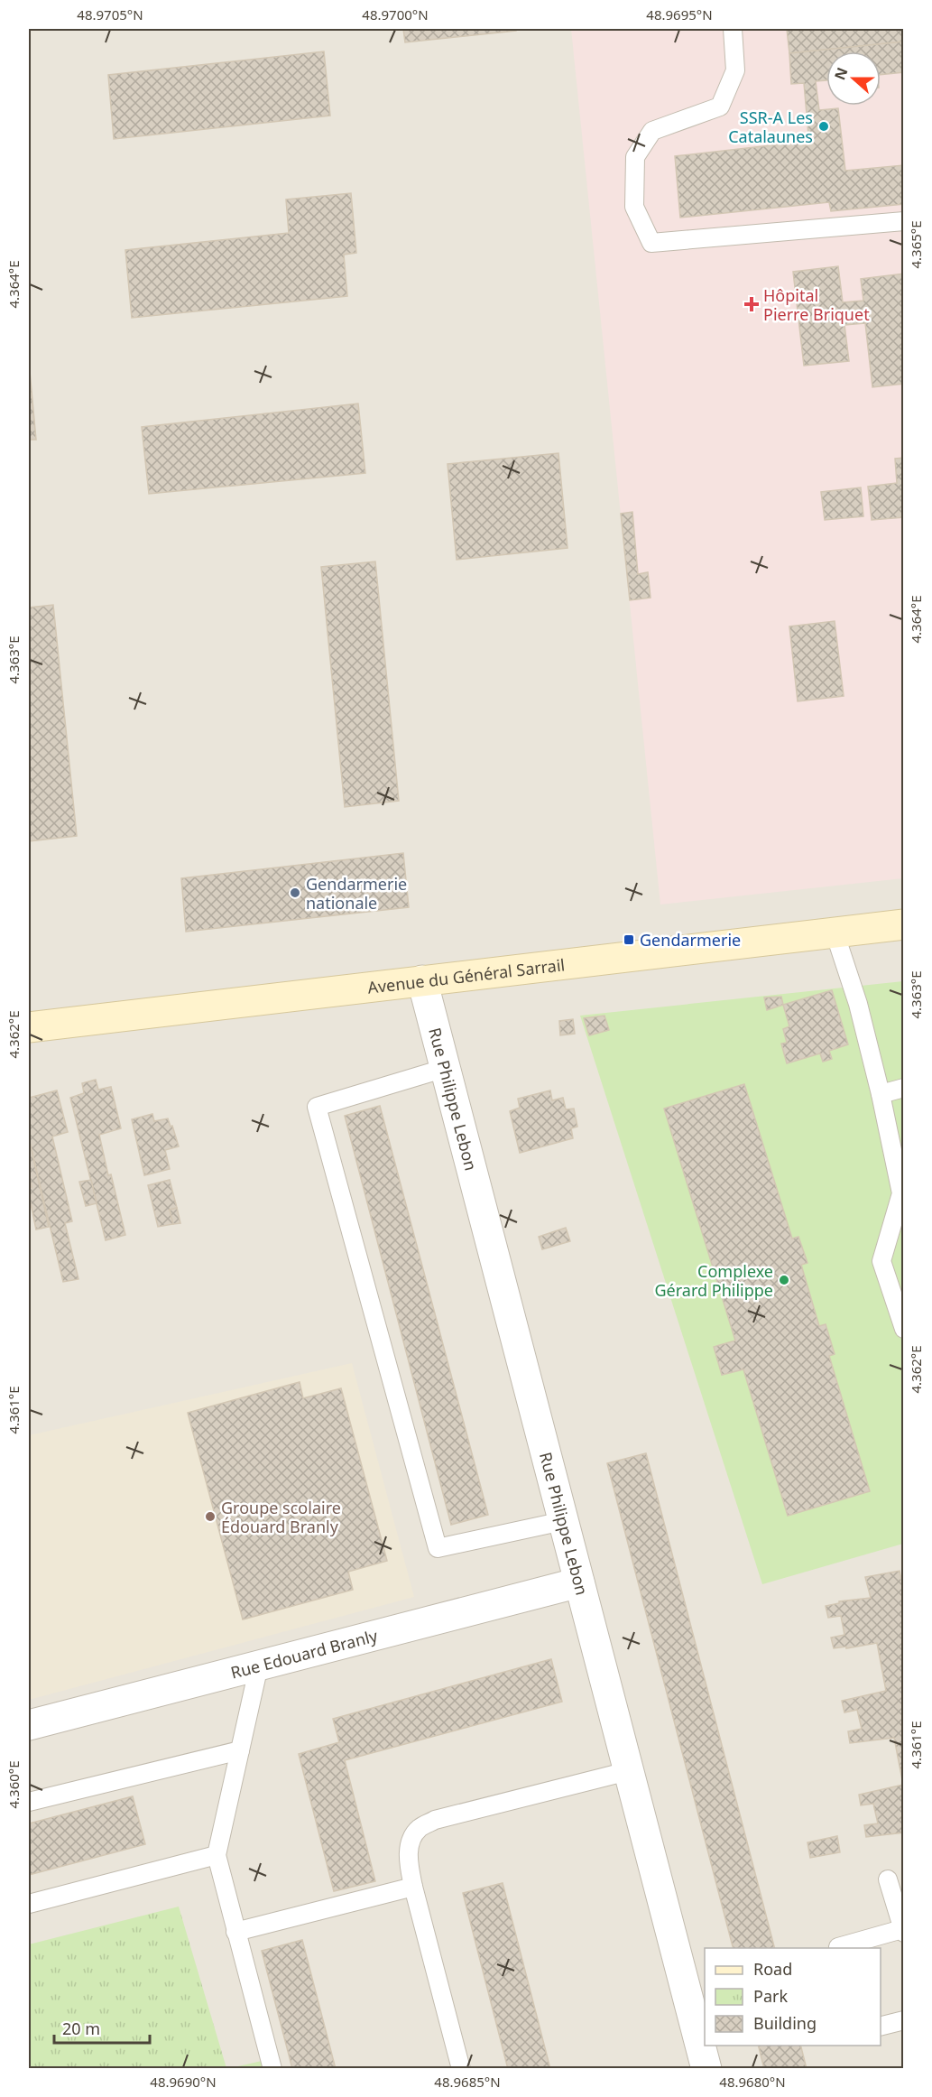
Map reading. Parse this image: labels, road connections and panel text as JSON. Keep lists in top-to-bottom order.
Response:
{
  "streets": {
    "main road": ["Avenue du Général Sarrail"],
    "street": ["Rue Philippe Lebon", "Rue Edouard Branly"]
  },
  "crossings": [
    ["Avenue du Général Sarrail", "Rue Philippe Lebon"],
    ["Rue Philippe Lebon", "Rue Edouard Branly"]
  ],
  "places": {
    "other": [
      "SSR-A Les Catalaunes",
      "Gendarmerie nationale",
      "Complexe Gérard Philippe",
      "Groupe scolaire Édouard Branly"
    ],
    "health": ["Hôpital Pierre Briquet"],
    "transit": ["Gendarmerie"]
  },
  "legend": ["Road", "Park", "Building"],
  "scale_bar": "20 m",
  "north": "left",
  "coordinates": [
    "48.9705°N",
    "48.9700°N",
    "48.9695°N",
    "4.365°E",
    "4.364°E",
    "4.363°E",
    "4.362°E",
    "4.361°E",
    "4.360°E",
    "48.9690°N",
    "48.9685°N",
    "48.9680°N"
  ]
}
